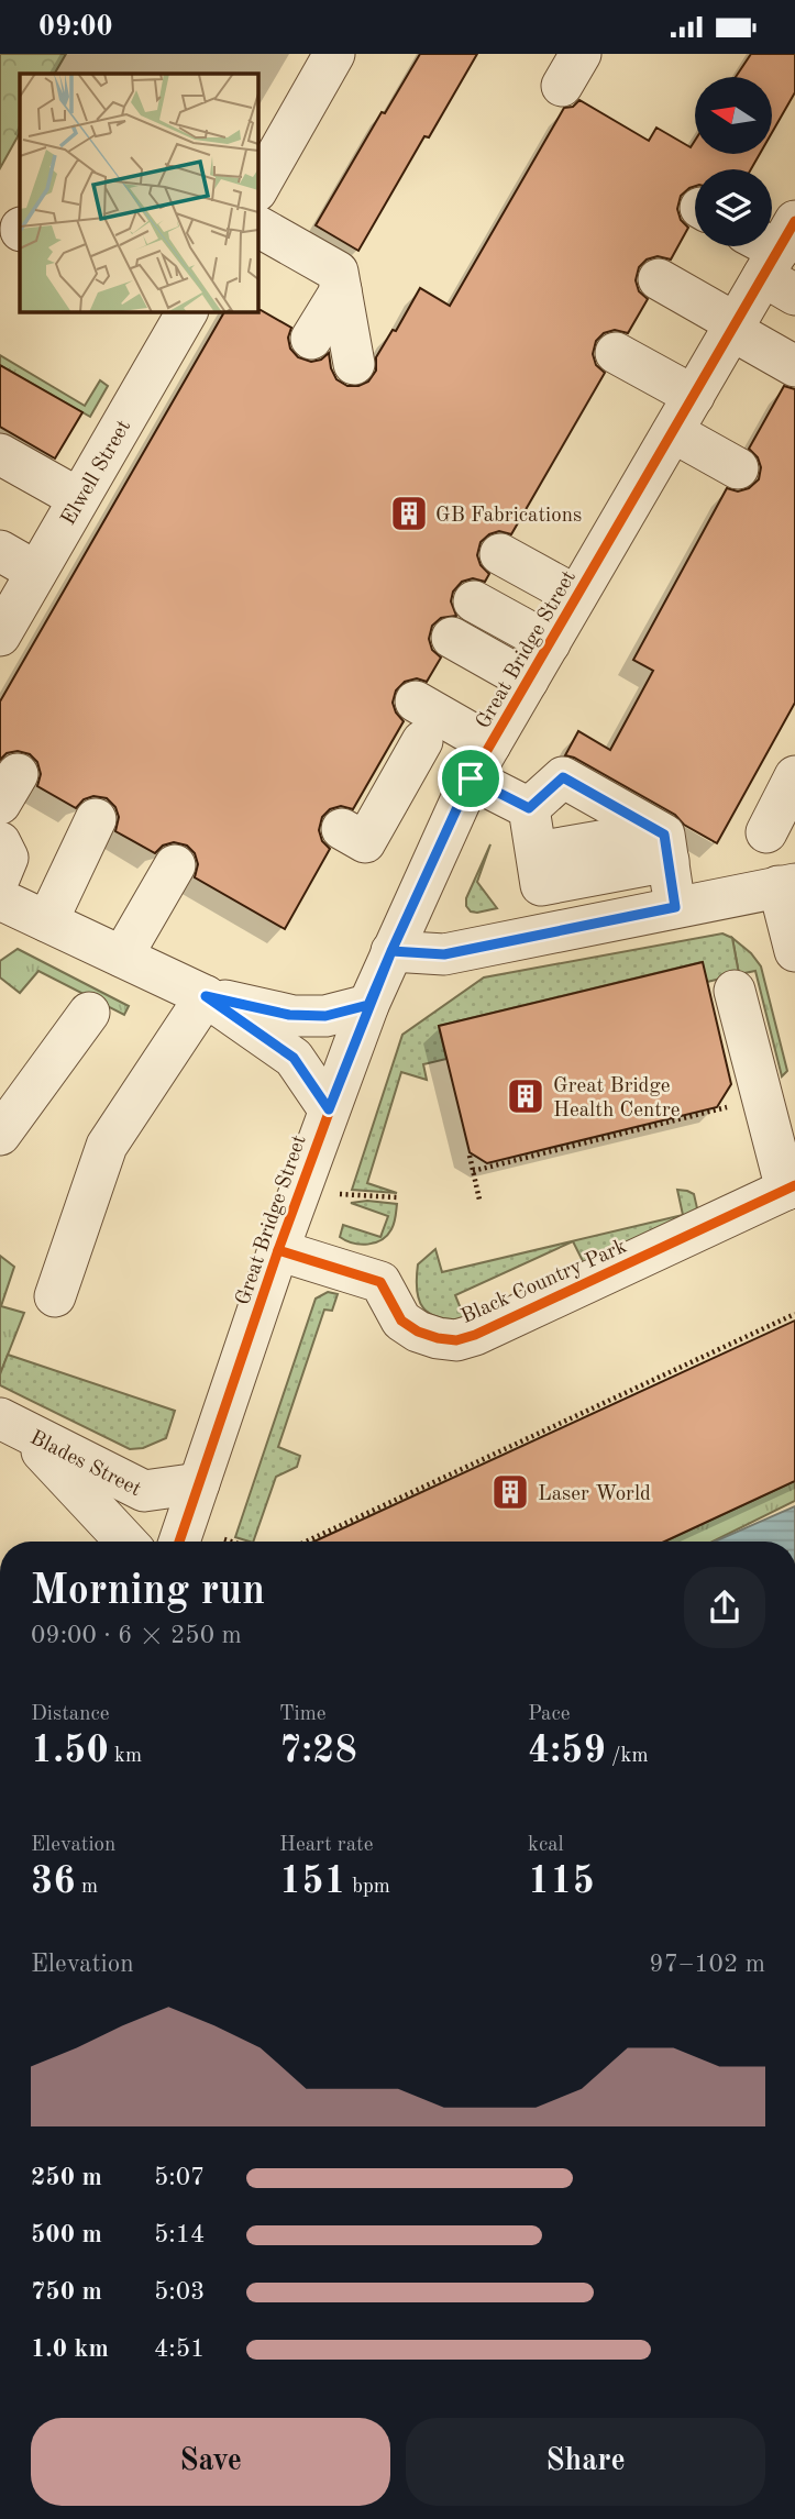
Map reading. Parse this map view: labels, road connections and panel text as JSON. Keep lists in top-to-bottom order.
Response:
{
  "streets": {
    "street": [
      "Elwell Street",
      "Great Bridge Street",
      "Black Country Park",
      "Blades Street"
    ]
  },
  "crossings": [
    ["Great Bridge Street", "Black Country Park"],
    ["Great Bridge Street", "Blades Street"]
  ],
  "places": {
    "building": ["GB Fabrications", "Great Bridge Health Centre", "Laser World"]
  },
  "north": "left",
  "page": {
    "status": "09:00",
    "heading": ["Morning run", "09:00 · 6 × 250 m"],
    "stats": [
      ["Distance", "1.50 km"],
      ["Time", "7:28"],
      ["Pace", "4:59 /km"],
      ["Elevation", "36 m"],
      ["Heart rate", "151 bpm"],
      ["kcal", "115"]
    ],
    "chart": ["Elevation", "97–102 m"],
    "list": [
      {
        "name": "250 m",
        "note": "5:07"
      },
      {
        "name": "500 m",
        "note": "5:14"
      },
      {
        "name": "750 m",
        "note": "5:03"
      },
      {
        "name": "1.0 km",
        "note": "4:51"
      }
    ],
    "buttons": ["Save", "Share"]
  }
}
